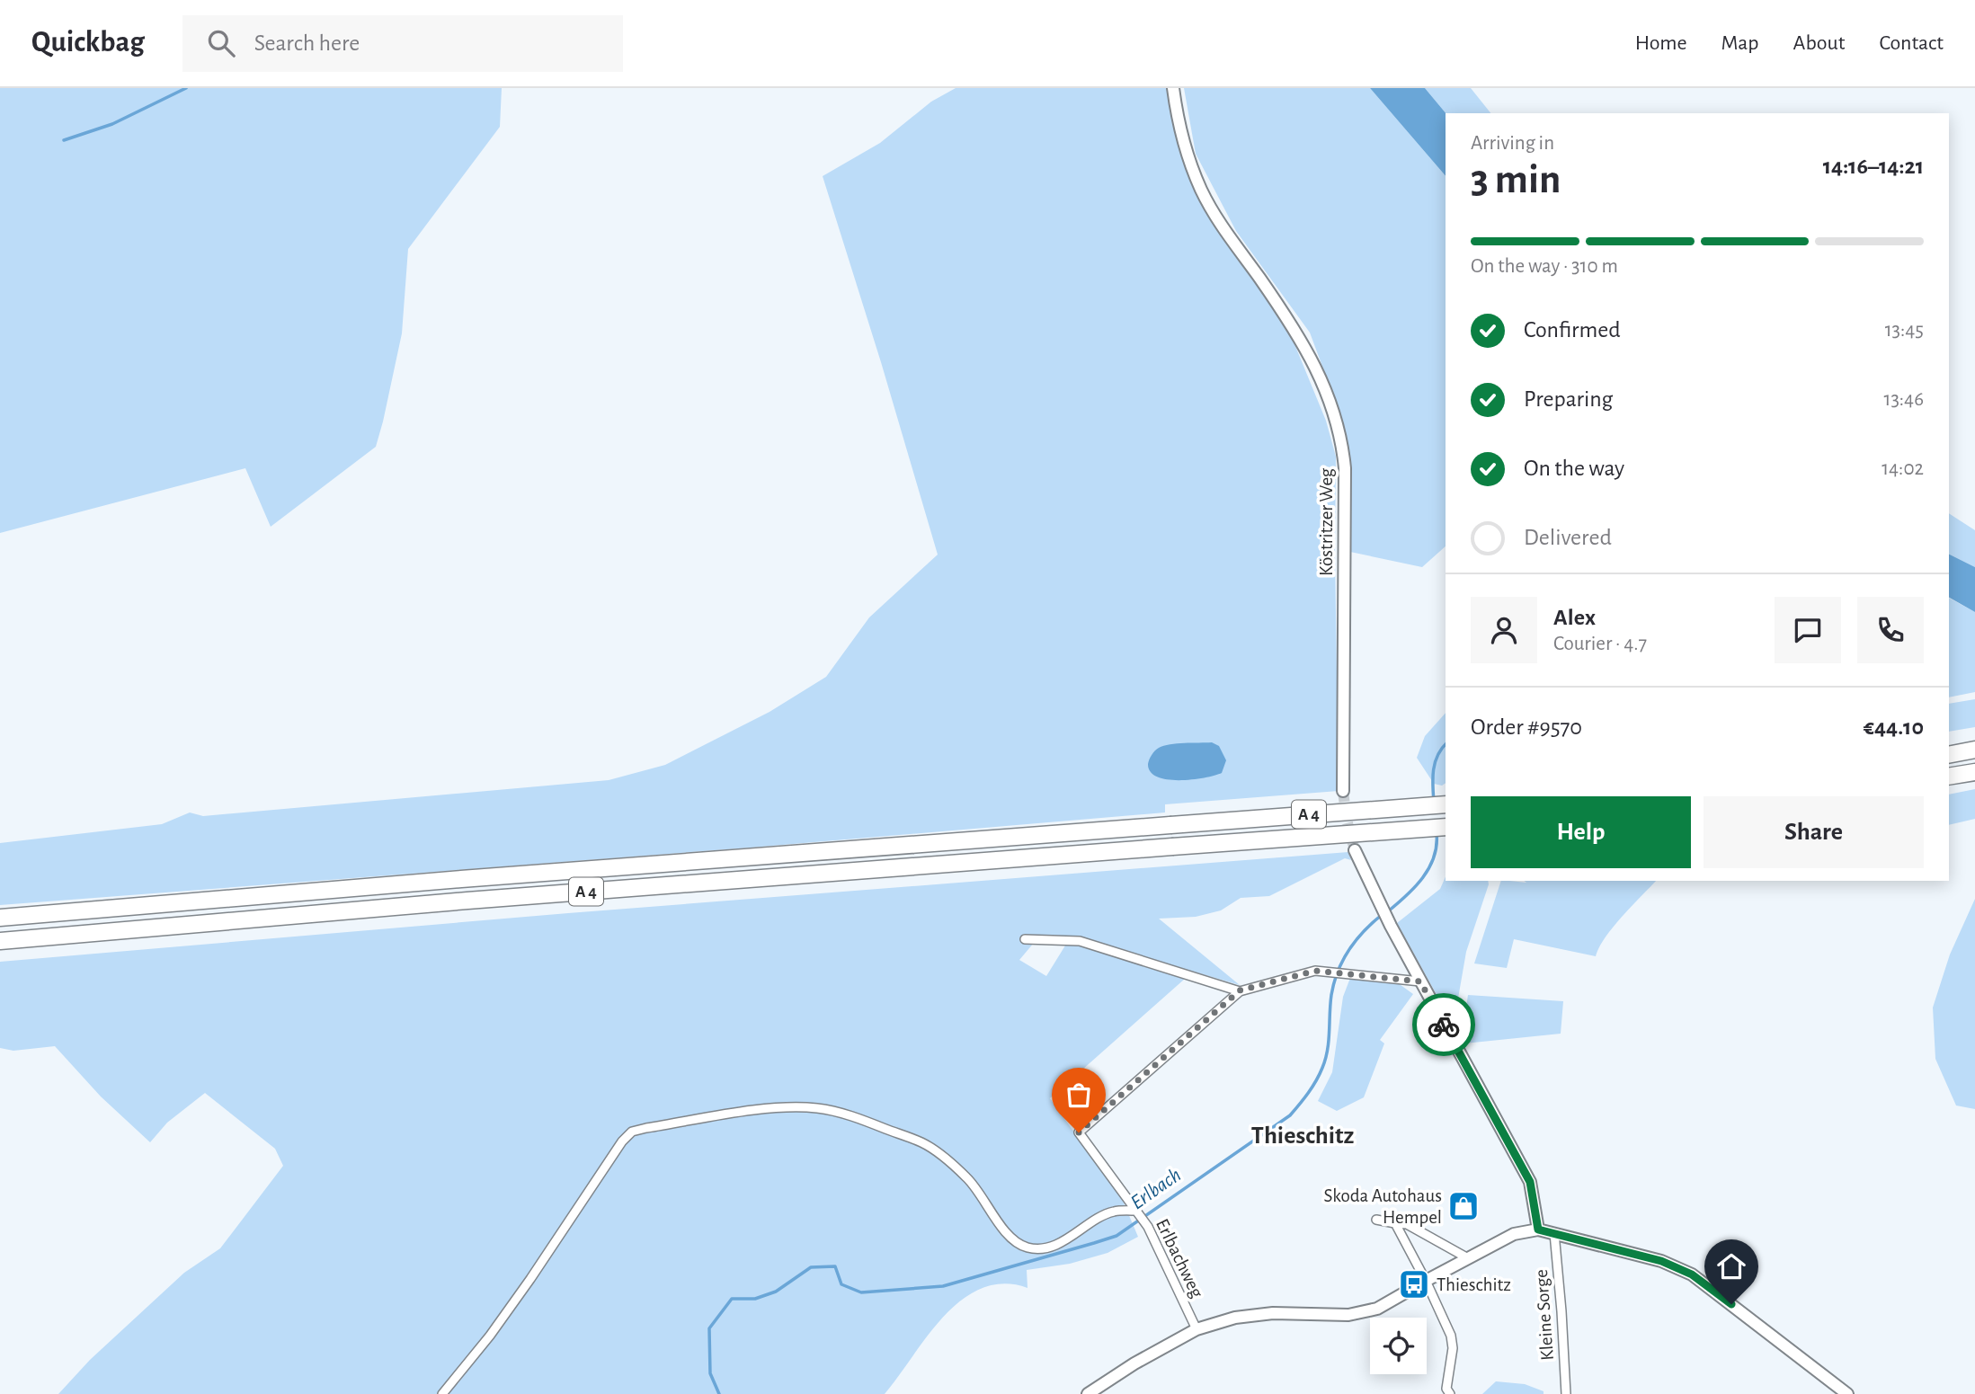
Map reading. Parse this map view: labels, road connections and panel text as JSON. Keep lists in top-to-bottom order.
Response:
{
  "streets": {
    "highway": ["A 4"],
    "main road": ["Köstritzer Weg"],
    "street": ["Erlbachweg", "Kleine Sorge"]
  },
  "districts": ["Thieschitz"],
  "water": ["Erlbach"],
  "places": {
    "shop": ["Skoda Autohaus Hempel"],
    "bus stop": ["Thieschitz"]
  },
  "page": {
    "header": "Quickbag",
    "search": "Search here",
    "nav": [
      "Home",
      "Map",
      "About",
      "Contact"
    ],
    "heading": ["3 min", "Arriving in", "14:16–14:21"],
    "panel": [
      "Alex",
      "Courier · 4.7",
      "Order #9570",
      "€44.10"
    ],
    "bar": "On the way · 310 m",
    "list": [
      ["Confirmed", "13:45"],
      ["Preparing", "13:46"],
      ["On the way", "14:02"],
      "Delivered"
    ],
    "buttons": ["Help", "Share"]
  }
}
